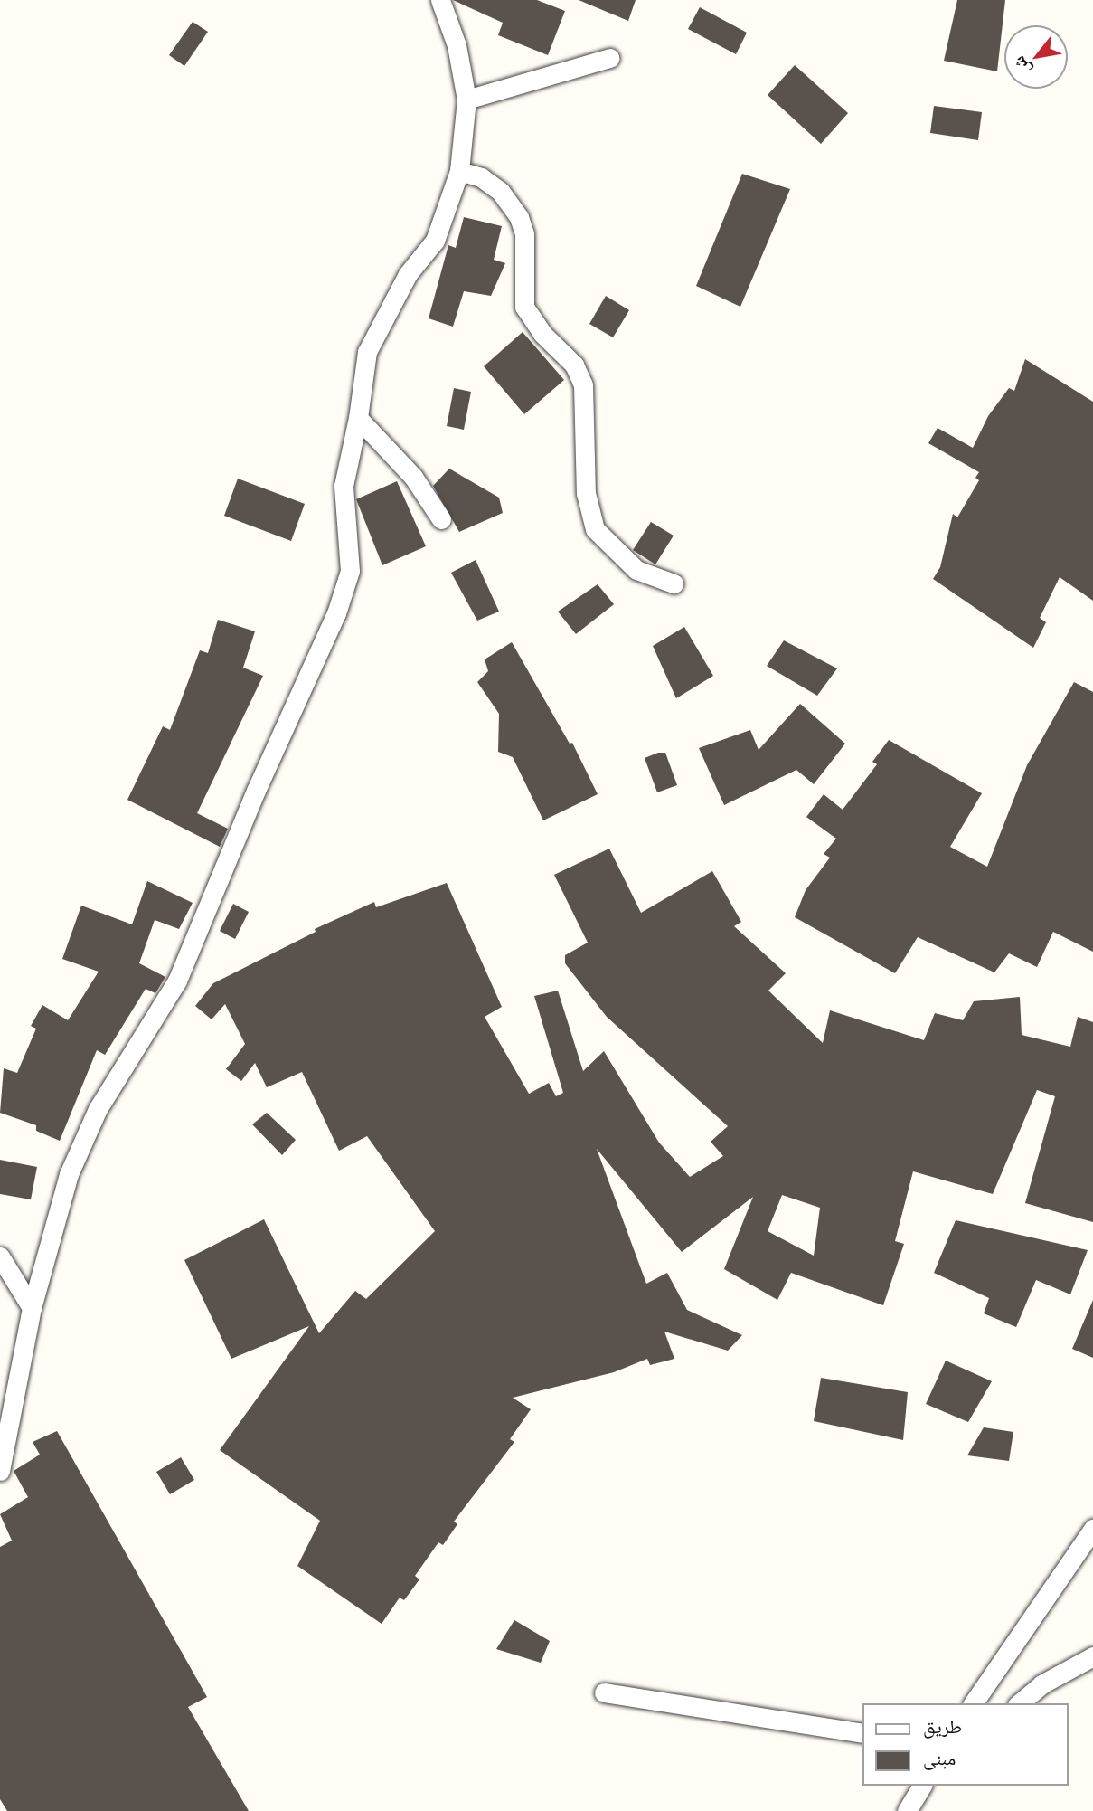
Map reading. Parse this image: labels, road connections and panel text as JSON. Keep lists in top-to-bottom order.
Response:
{
  "legend": ["طريق", "مبنى"],
  "north": "bottom left"
}
